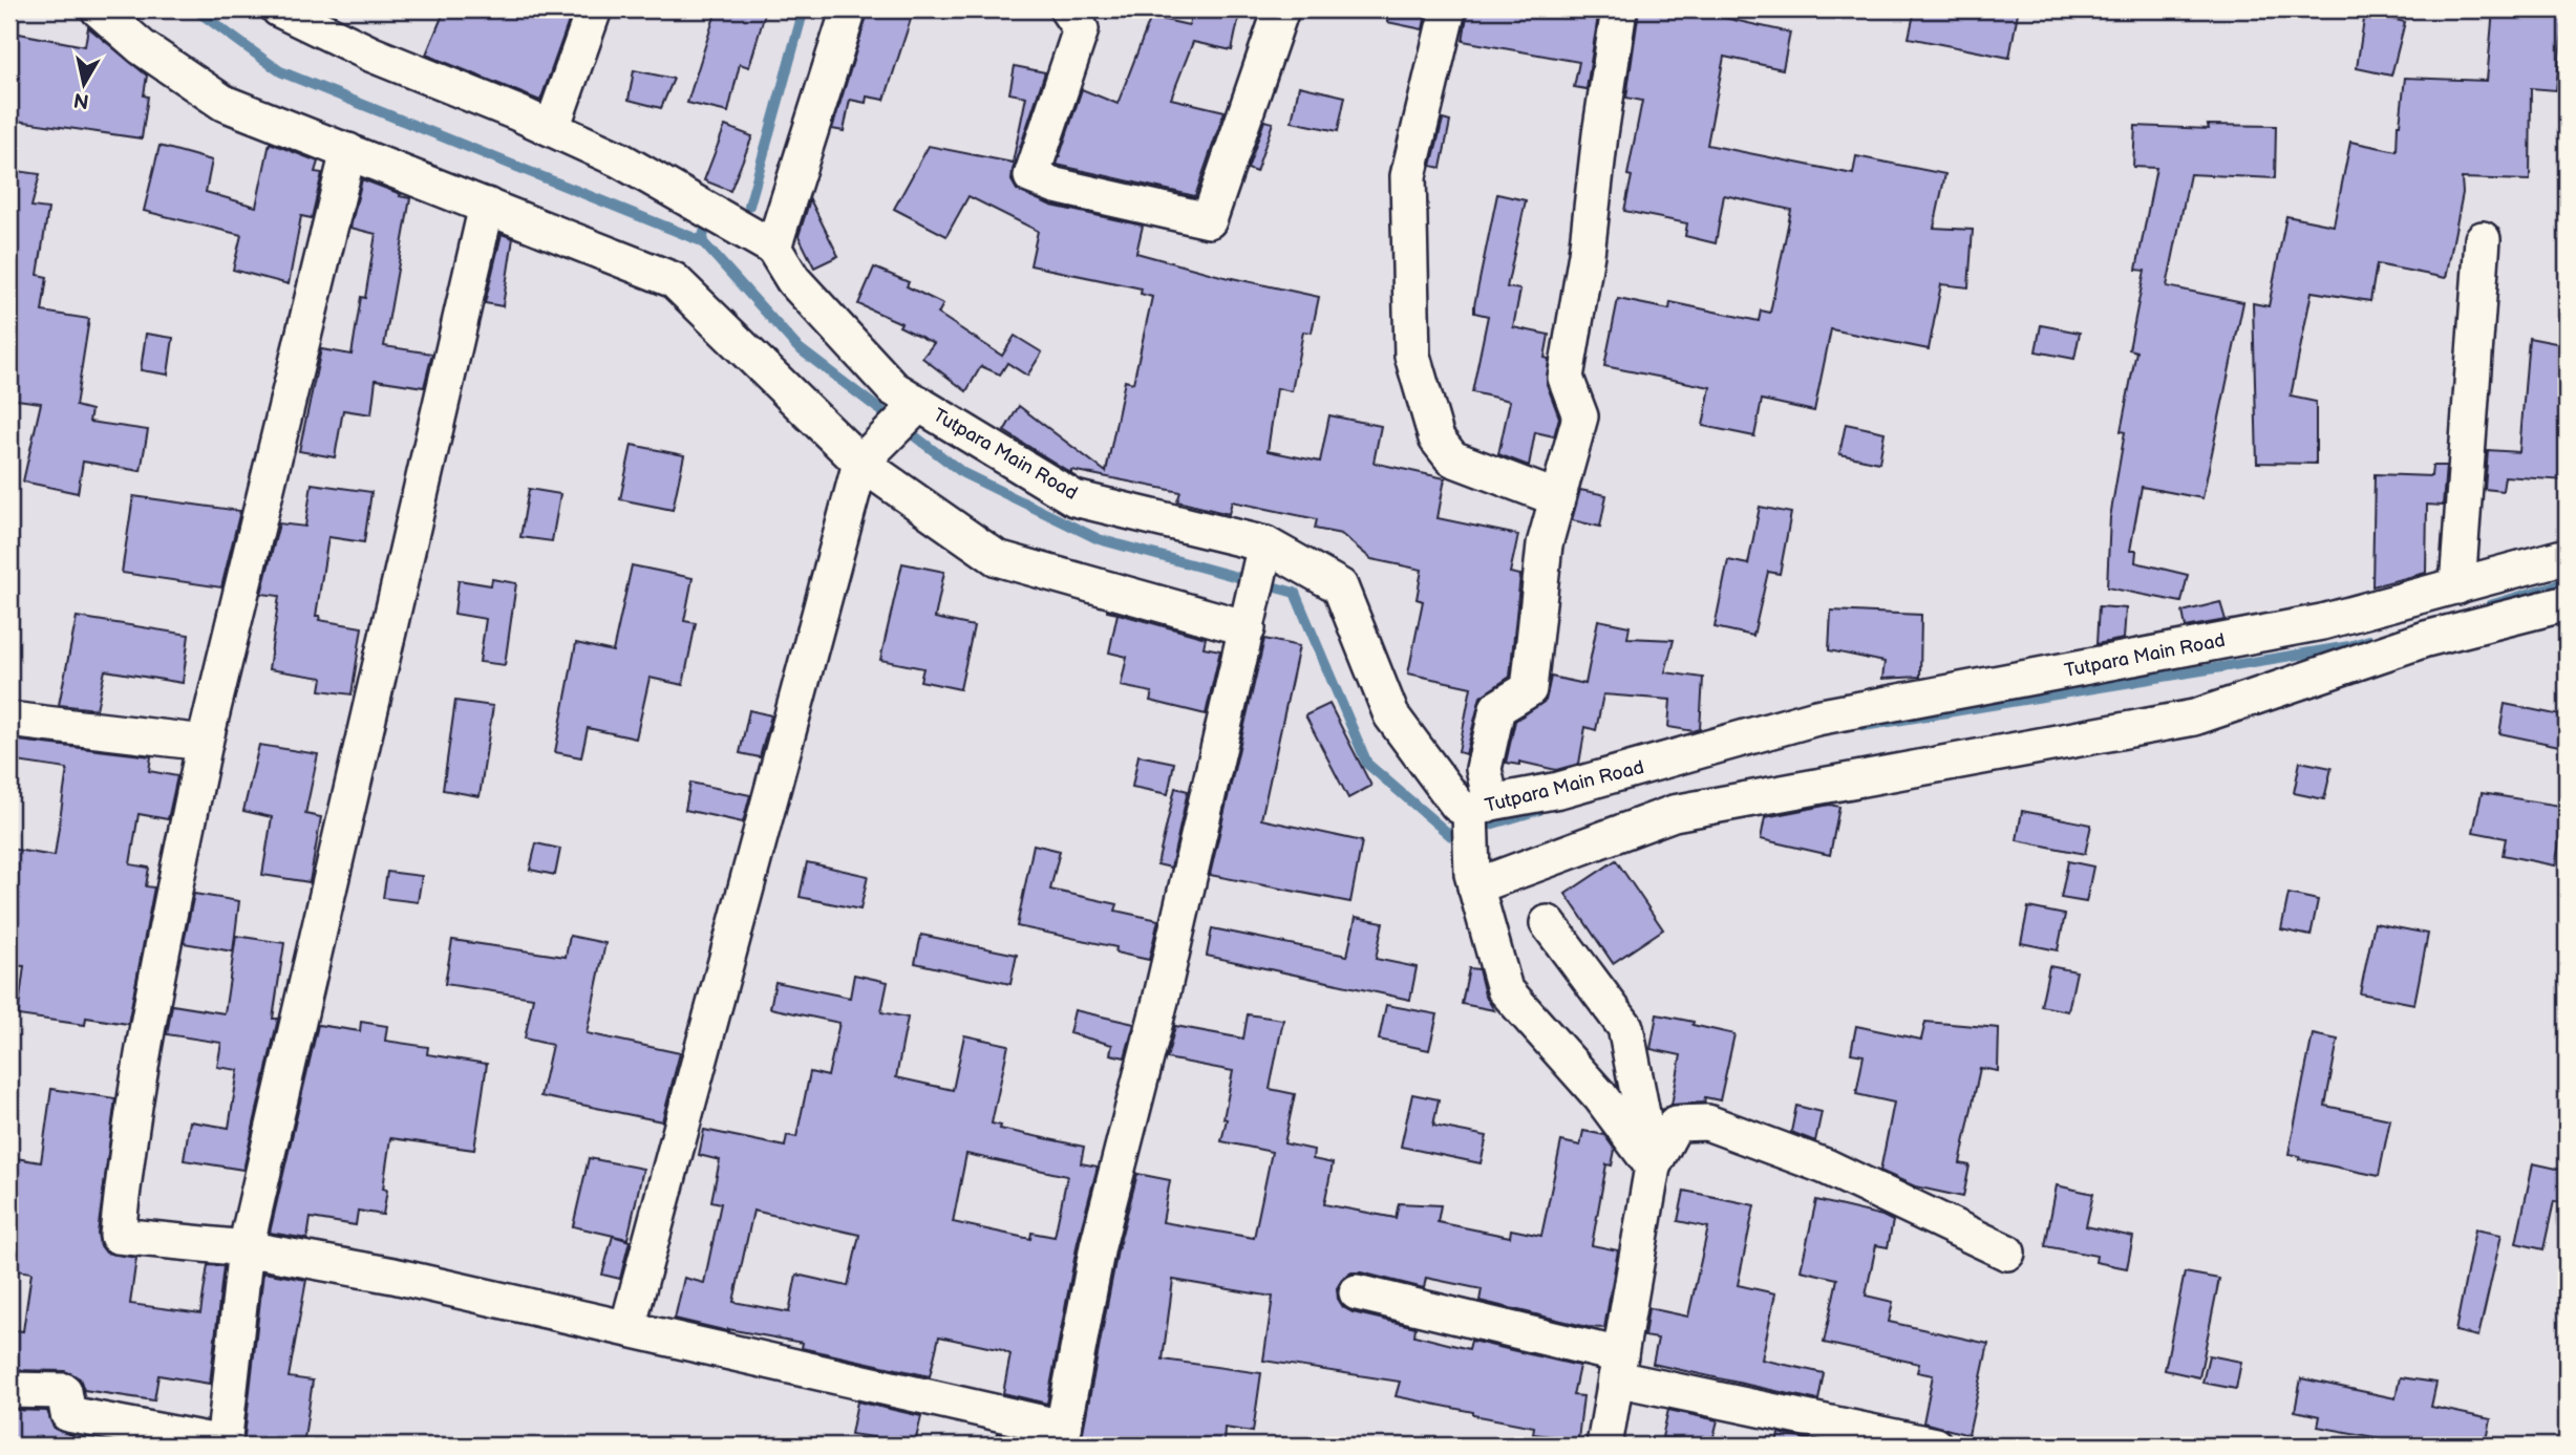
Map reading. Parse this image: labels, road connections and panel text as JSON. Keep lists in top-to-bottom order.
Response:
{
  "streets": {
    "street": ["Tutpara Main Road"]
  },
  "north": "bottom"
}
